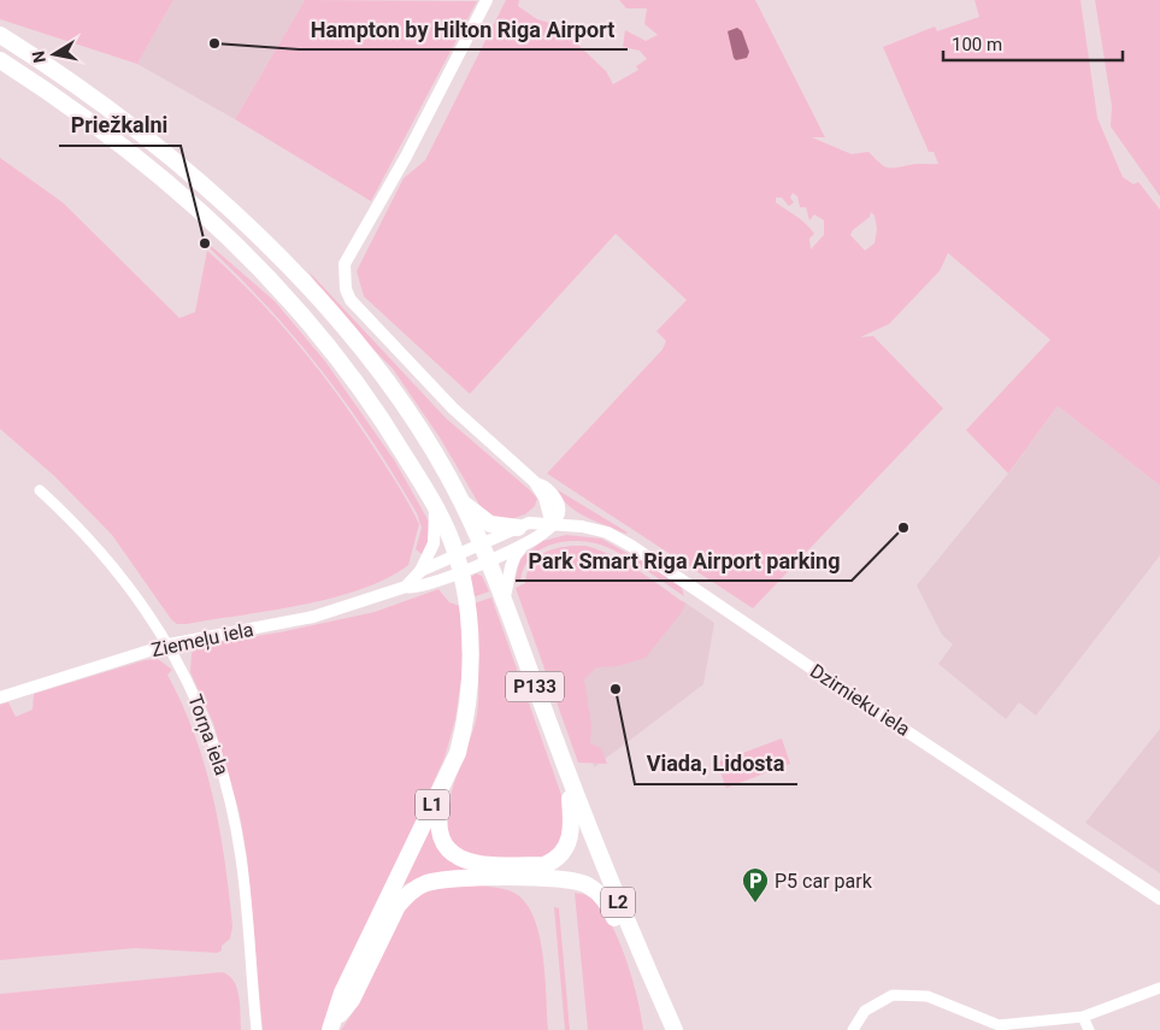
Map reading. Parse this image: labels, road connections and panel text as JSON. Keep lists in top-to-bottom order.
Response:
{
  "streets": {
    "main road": ["P133", "L1", "L2"],
    "street": ["Ziemeļu iela", "Dzirnieku iela", "Torņa iela"]
  },
  "crossings": [
    ["Ziemeļu iela", "P133"],
    ["Ziemeļu iela", "Dzirnieku iela"],
    ["Ziemeļu iela", "Torņa iela"],
    ["Ziemeļu iela", "L1"],
    ["P133", "Dzirnieku iela"],
    ["P133", "L1"],
    ["P133", "L2"],
    ["Dzirnieku iela", "L1"]
  ],
  "places": {
    "other": [
      "Hampton by Hilton Riga Airport",
      "Priežkalni",
      "Park Smart Riga Airport parking",
      "Viada, Lidosta"
    ],
    "parking": ["P5 car park"]
  },
  "scale_bar": "100 m",
  "north": "left"
}
